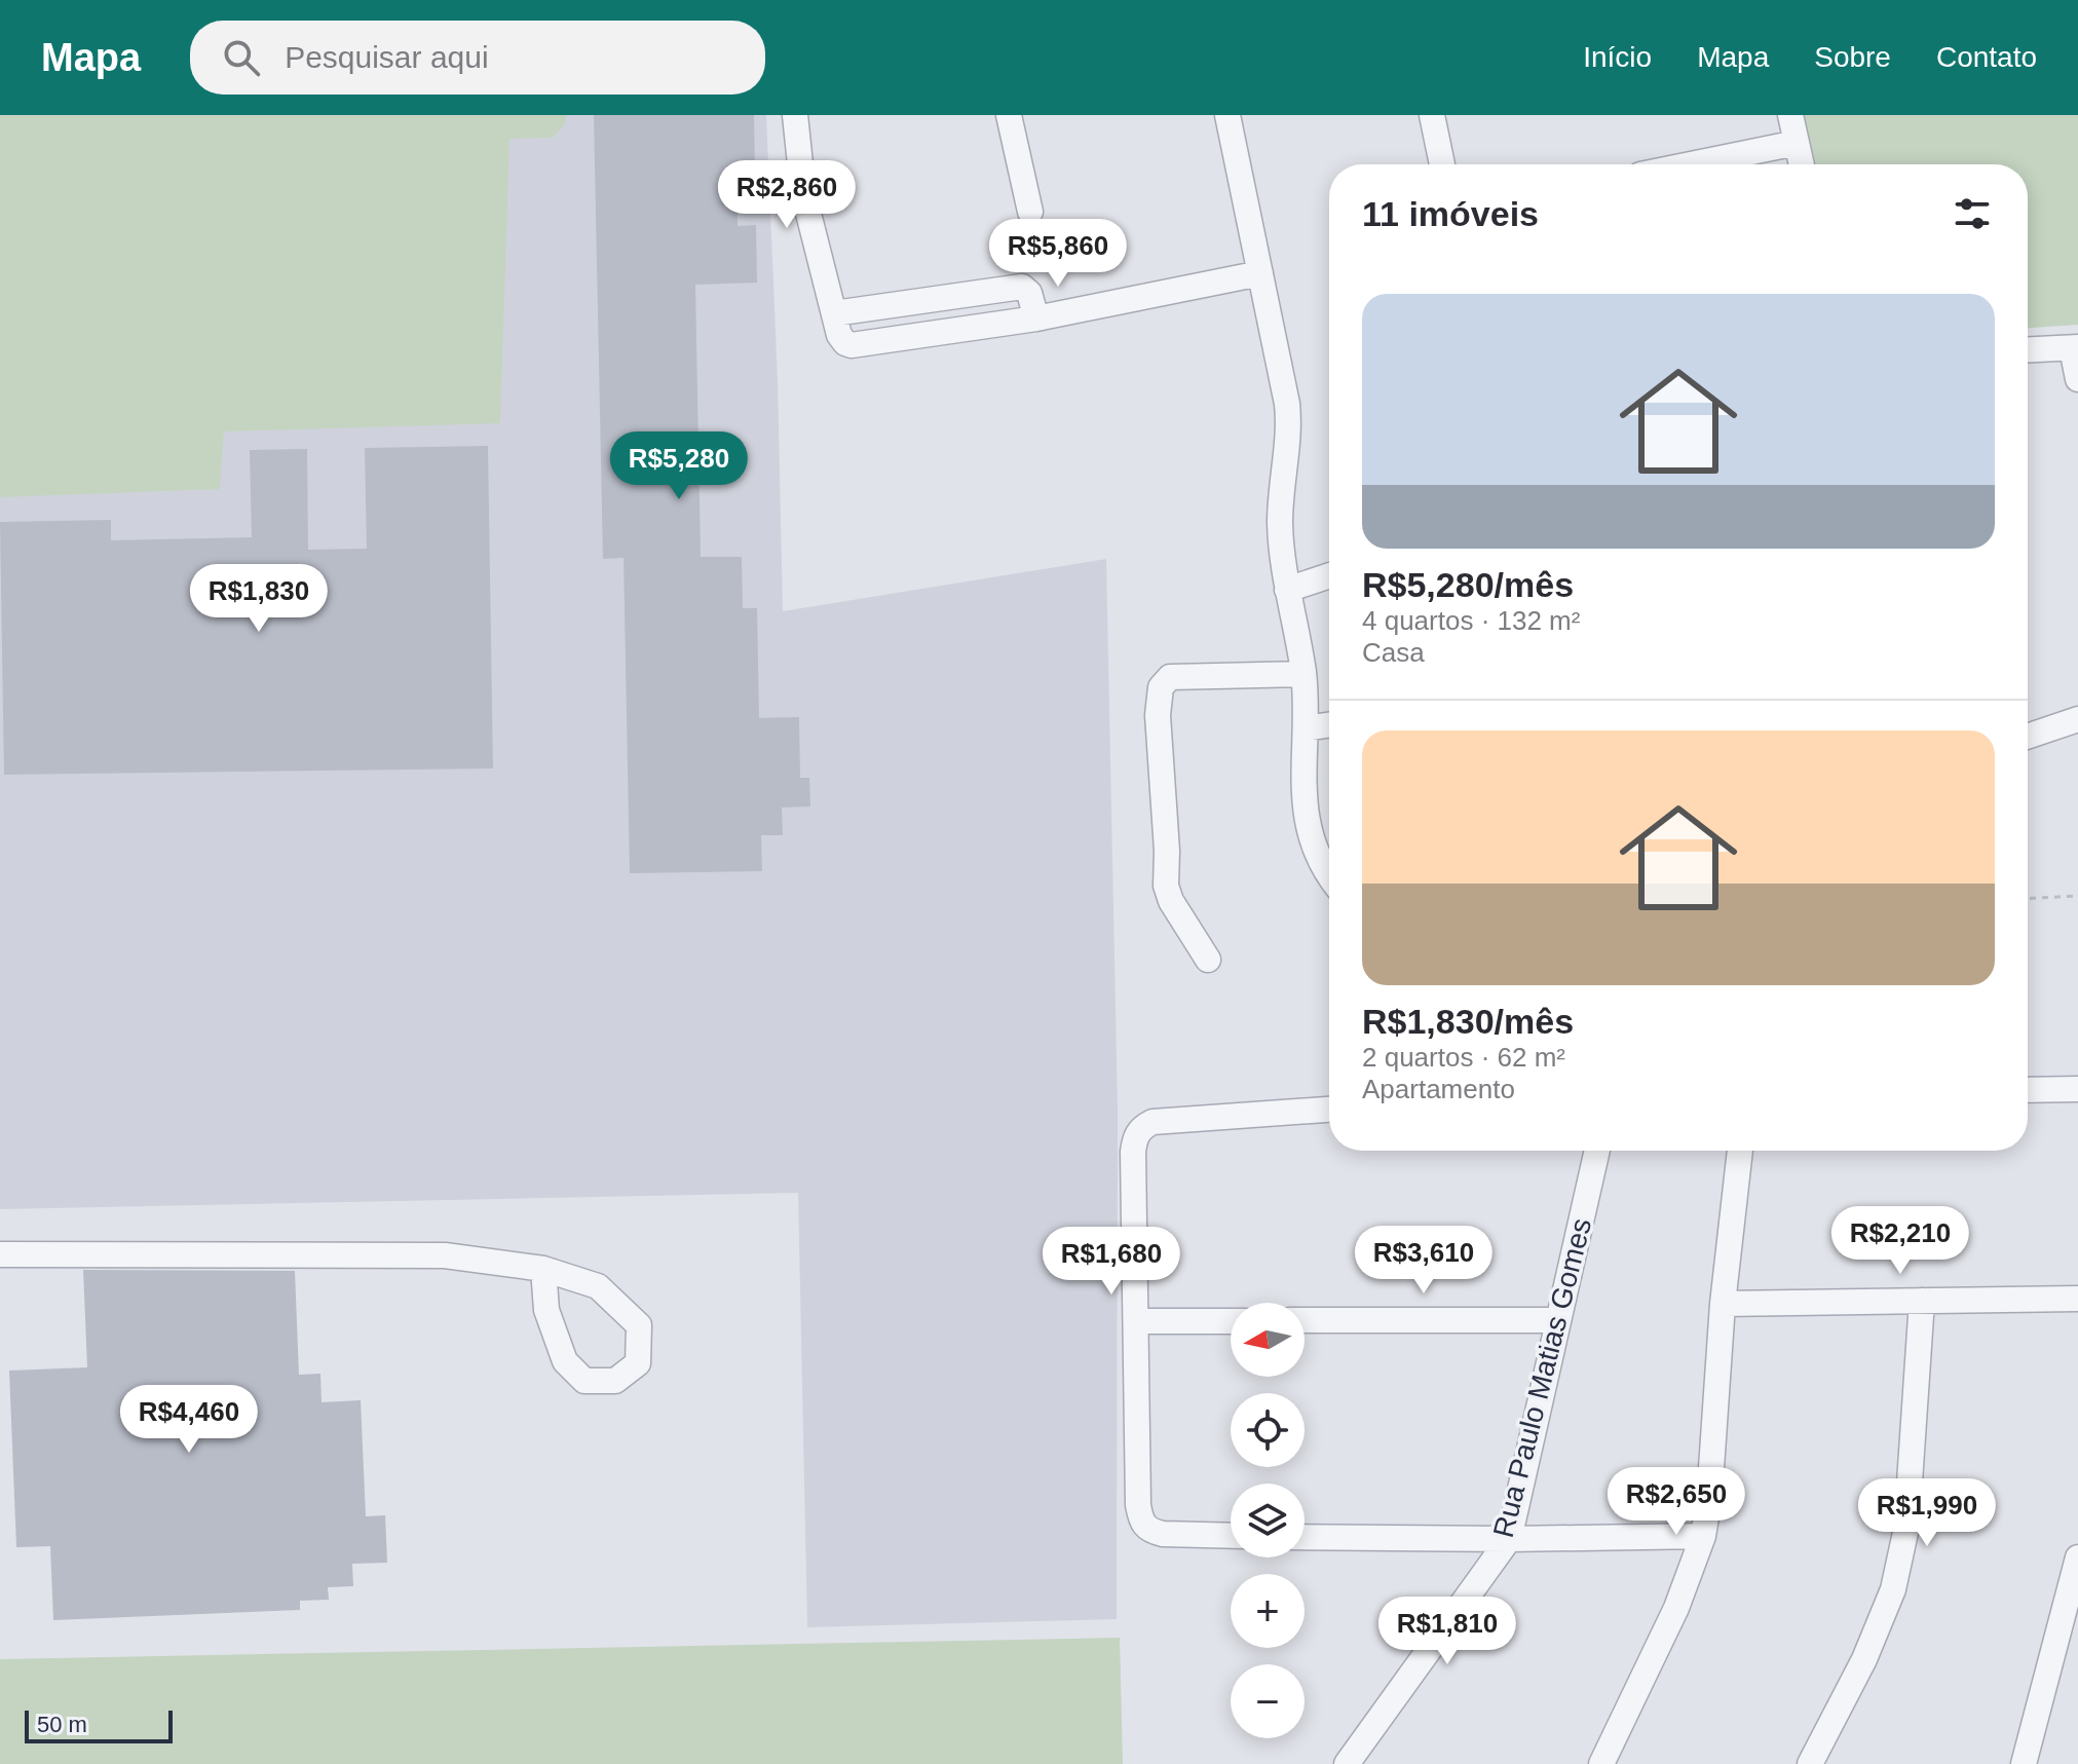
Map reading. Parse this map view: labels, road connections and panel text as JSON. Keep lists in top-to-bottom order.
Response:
{
  "streets": {
    "street": ["Rua Paulo Matias Gomes"]
  },
  "scale_bar": "50 m",
  "north": "left",
  "page": {
    "header": "Mapa",
    "search": "Pesquisar aqui",
    "nav": [
      "Início",
      "Mapa",
      "Sobre",
      "Contato"
    ],
    "price": [
      "R$2,860",
      "R$5,860",
      "R$5,280",
      "R$1,830",
      "R$2,210",
      "R$3,610",
      "R$1,680",
      "R$4,460",
      "R$2,650",
      "R$1,990",
      "R$1,810"
    ],
    "heading": "11 imóveis",
    "list": [
      {
        "name": "R$5,280/mês",
        "note": "4 quartos · 132 m² · Casa"
      },
      {
        "name": "R$1,830/mês",
        "note": "2 quartos · 62 m² · Apartamento"
      }
    ],
    "map_buttons": ["+", "−"],
    "scale": "50 m"
  }
}
